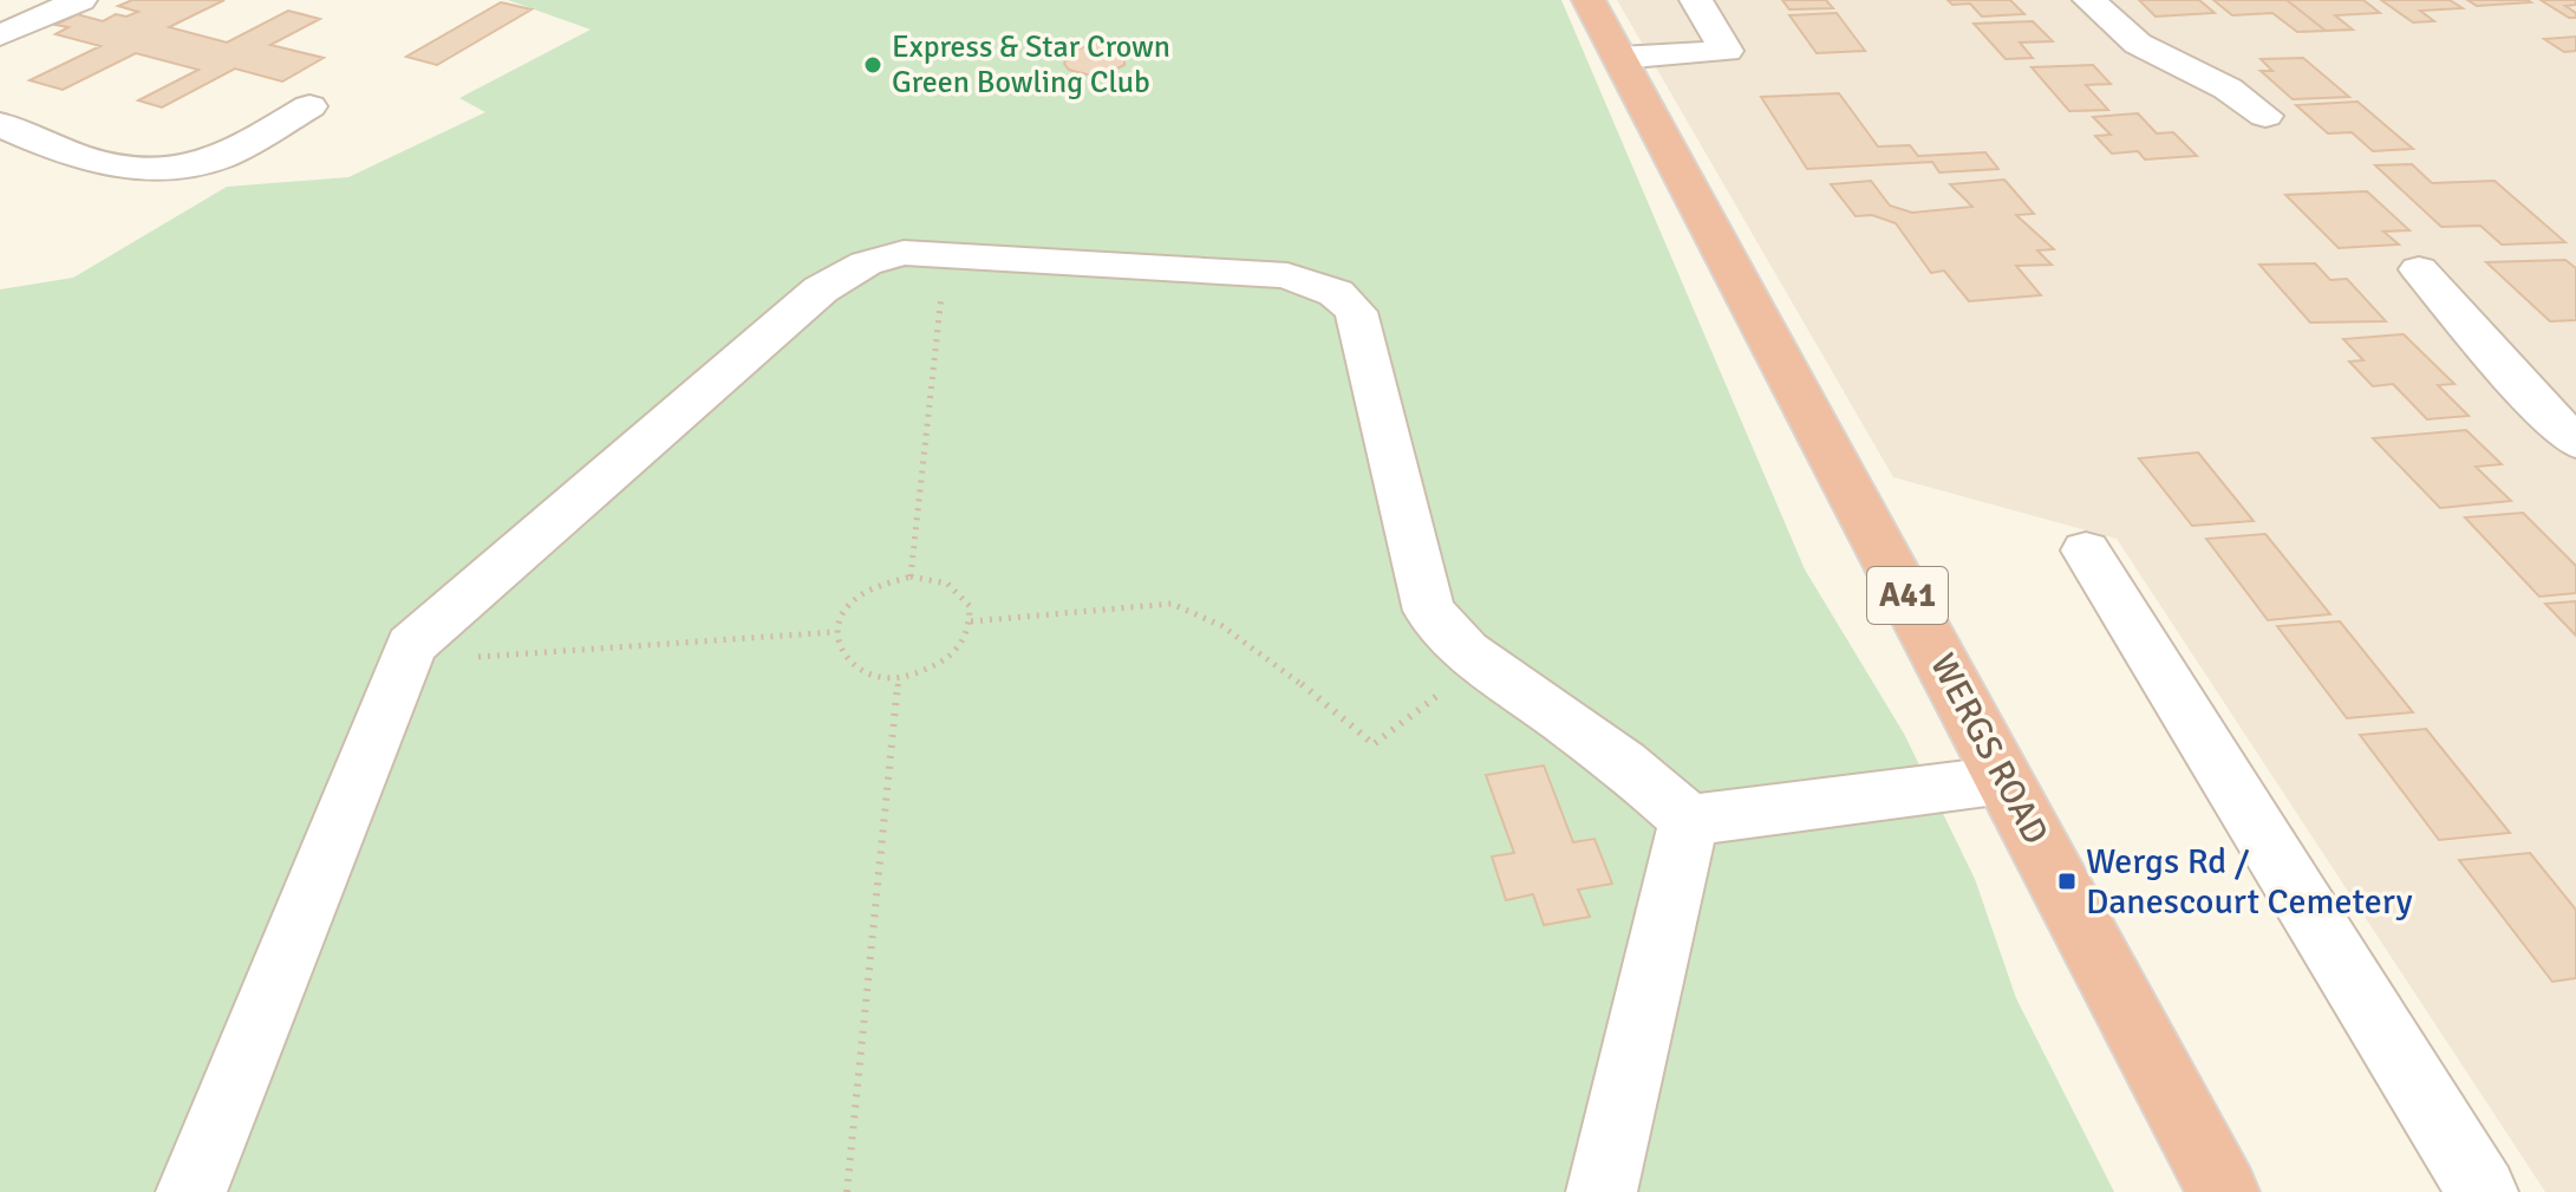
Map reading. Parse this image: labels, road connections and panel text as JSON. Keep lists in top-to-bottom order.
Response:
{
  "streets": {
    "highway": ["A41", "WERGS ROAD"]
  },
  "places": {
    "other": ["Express & Star Crown Green Bowling Club"],
    "transit": ["Wergs Rd / Danescourt Cemetery"]
  }
}
